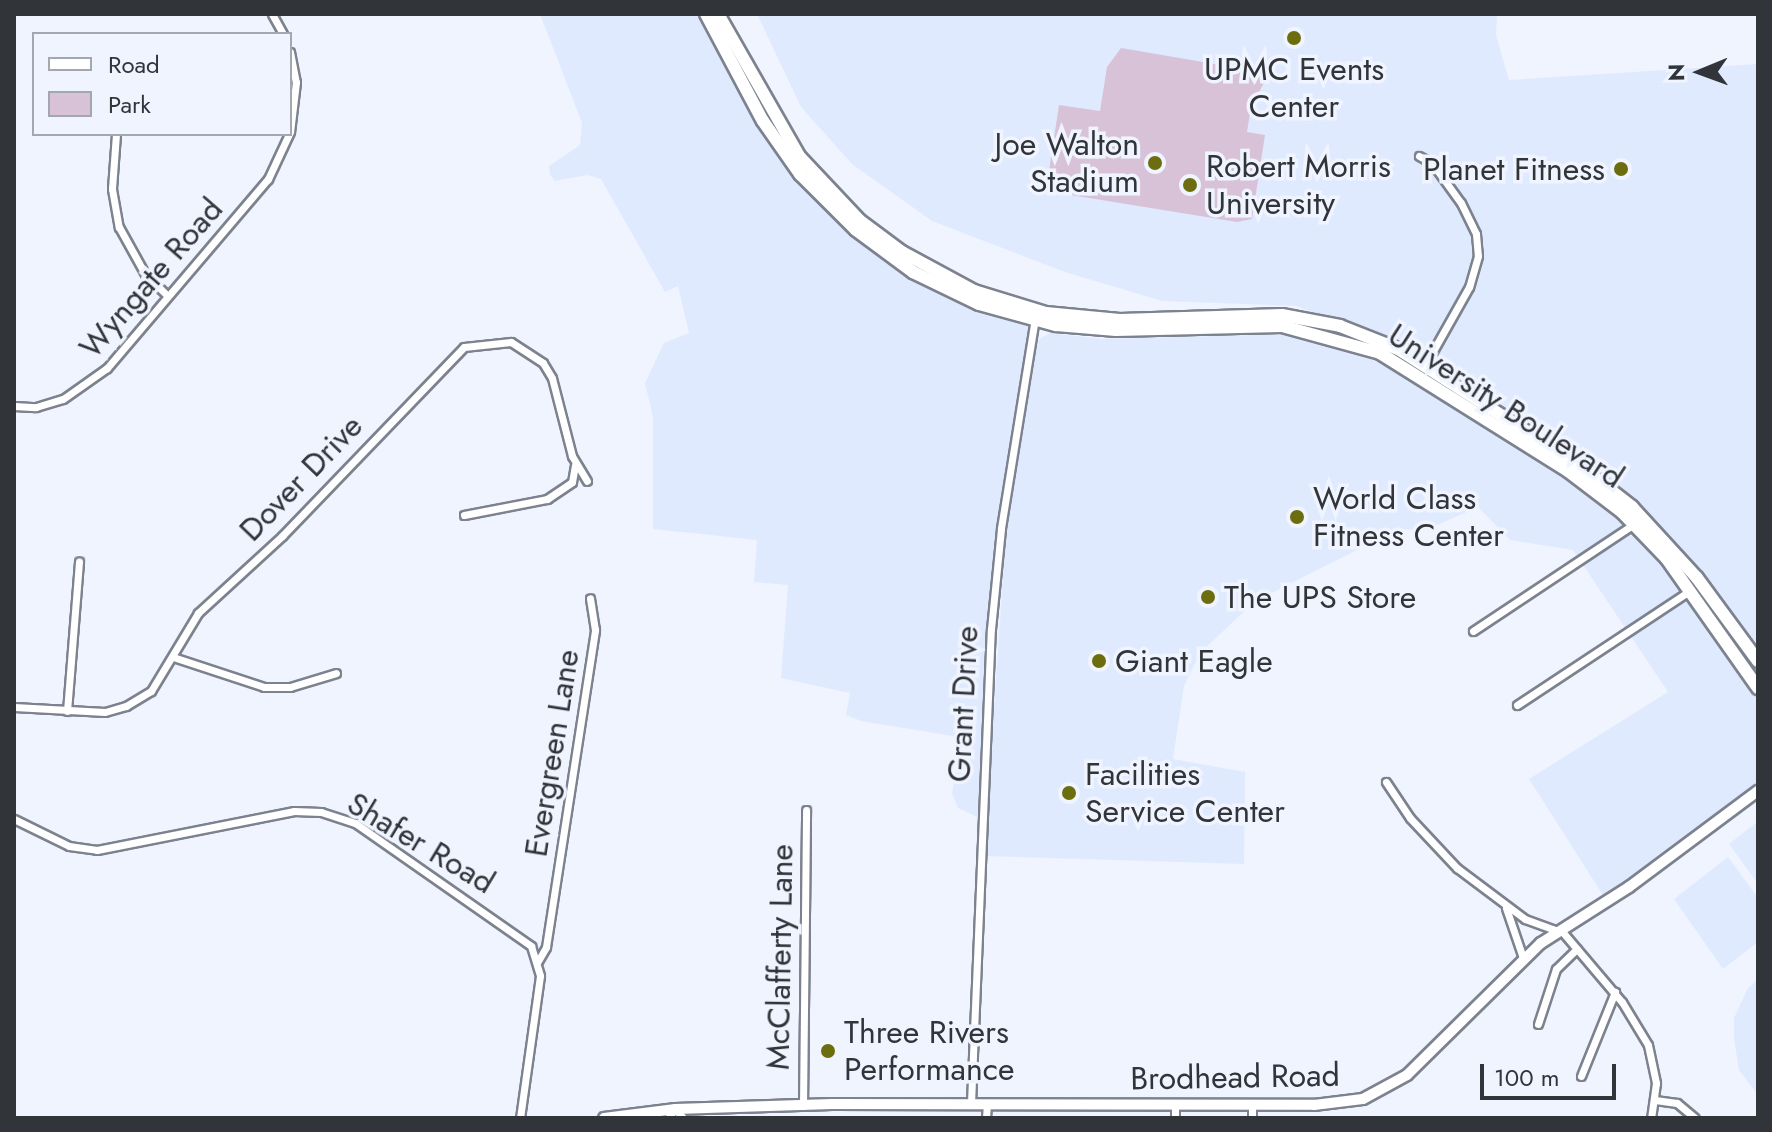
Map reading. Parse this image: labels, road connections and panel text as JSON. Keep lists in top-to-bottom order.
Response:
{
  "streets": {
    "main road": ["University Boulevard", "Brodhead Road"],
    "street": [
      "Wyngate Road",
      "Dover Drive",
      "Grant Drive",
      "Evergreen Lane",
      "Shafer Road",
      "McClafferty Lane"
    ]
  },
  "crossings": [
    ["University Boulevard", "Grant Drive"],
    ["Grant Drive", "Brodhead Road"],
    ["Evergreen Lane", "Shafer Road"],
    ["McClafferty Lane", "Brodhead Road"]
  ],
  "places": [
    "UPMC Events Center",
    "Joe Walton Stadium",
    "Planet Fitness",
    "Robert Morris University",
    "World Class Fitness Center",
    "The UPS Store",
    "Giant Eagle",
    "Facilities Service Center",
    "Three Rivers Performance"
  ],
  "legend": ["Road", "Park"],
  "scale_bar": "100 m",
  "north": "left"
}
